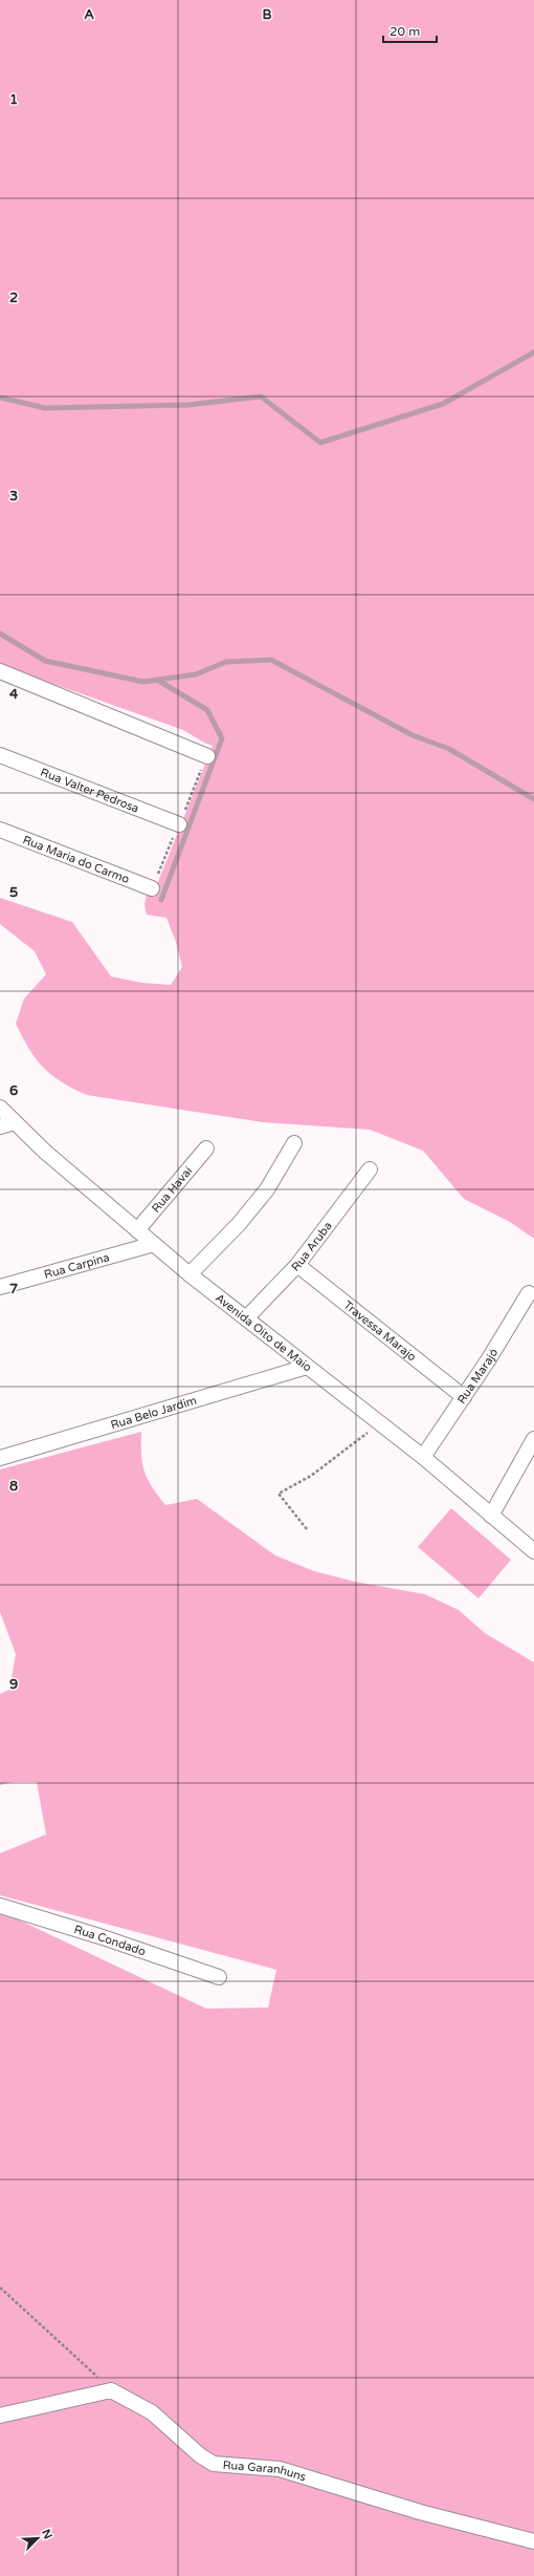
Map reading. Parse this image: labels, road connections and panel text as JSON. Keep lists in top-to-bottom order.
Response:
{
  "streets": {
    "street": [
      "Rua Valter Pedrosa",
      "Rua Maria do Carmo",
      "Rua Havaí",
      "Rua Aruba",
      "Rua Carpina",
      "Travessa Marajo",
      "Avenida Oito de Maio",
      "Rua Marajó",
      "Rua Belo Jardim",
      "Rua Condado",
      "Rua Garanhuns"
    ]
  },
  "crossings": [
    ["Rua Havaí", "Avenida Oito de Maio"],
    ["Rua Aruba", "Travessa Marajo"],
    ["Rua Aruba", "Avenida Oito de Maio"],
    ["Rua Carpina", "Avenida Oito de Maio"],
    ["Travessa Marajo", "Rua Marajó"],
    ["Avenida Oito de Maio", "Rua Marajó"],
    ["Avenida Oito de Maio", "Rua Belo Jardim"]
  ],
  "scale_bar": "20 m",
  "north": "top right",
  "grid": {
    "columns": ["A", "B"],
    "rows": [
      "1",
      "2",
      "3",
      "4",
      "5",
      "6",
      "7",
      "8",
      "9"
    ]
  }
}
